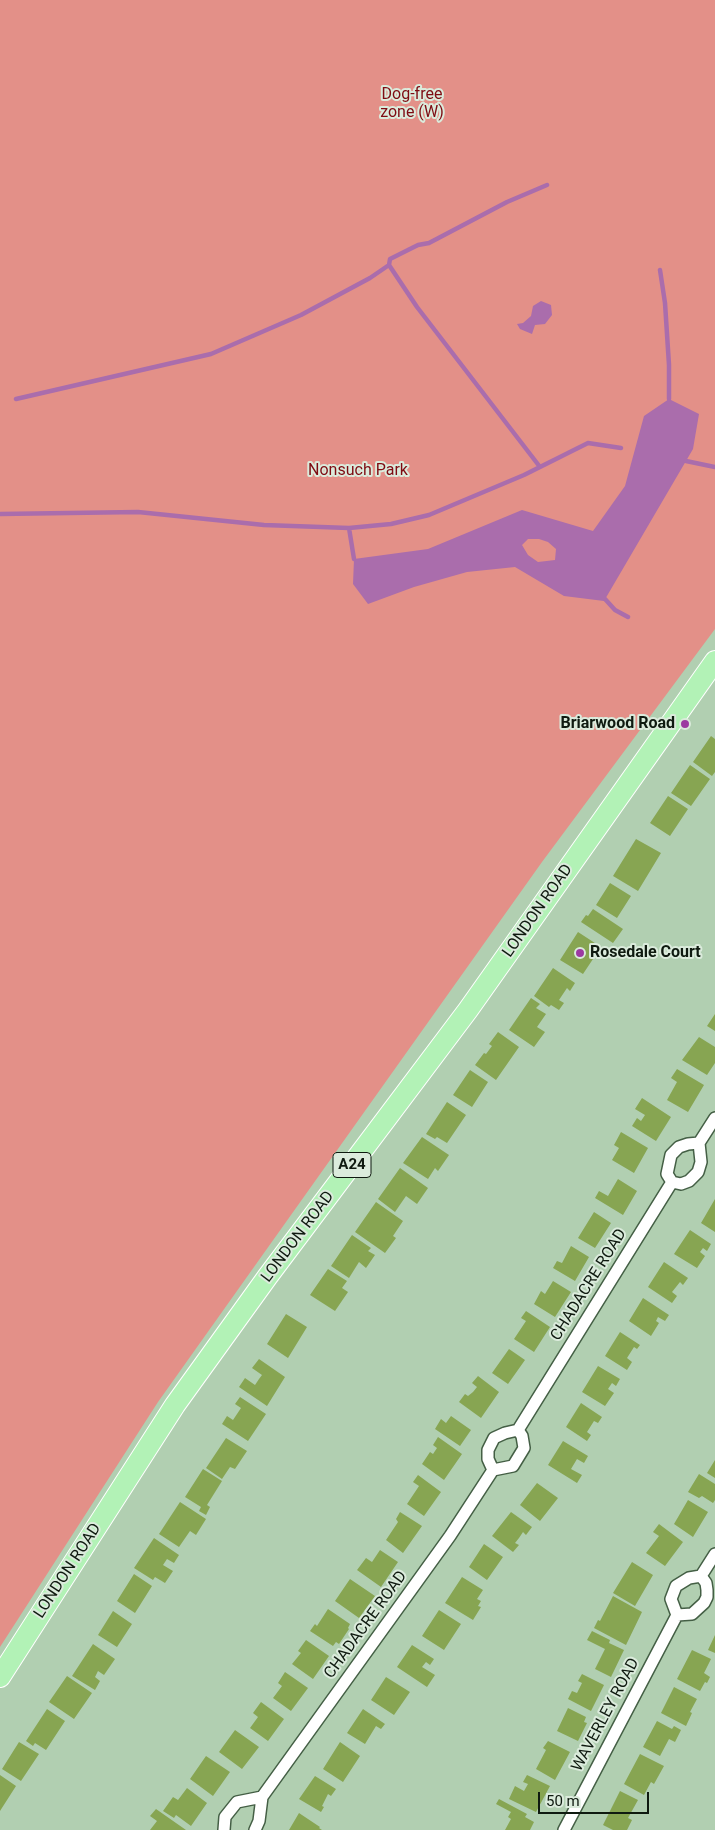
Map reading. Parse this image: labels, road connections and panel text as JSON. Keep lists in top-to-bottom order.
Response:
{
  "streets": {
    "highway": ["LONDON ROAD", "A24"],
    "street": ["CHADACRE ROAD", "WAVERLEY ROAD"]
  },
  "parks": ["Dog-free zone (W)", "Nonsuch Park"],
  "places": ["Briarwood Road", "Rosedale Court"],
  "scale_bar": "50 m"
}
